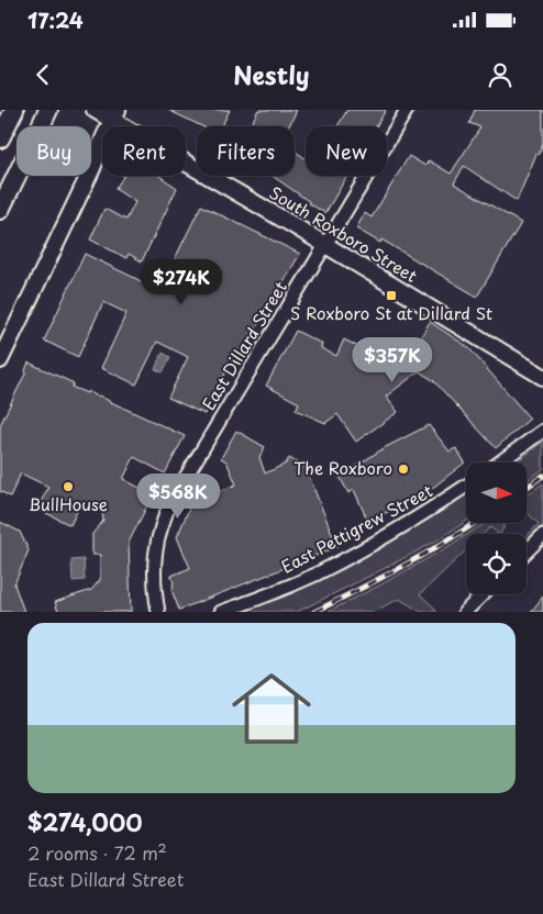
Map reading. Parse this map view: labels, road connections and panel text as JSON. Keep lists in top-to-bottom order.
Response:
{
  "streets": {
    "main road": ["South Roxboro Street"],
    "street": ["East Dillard Street", "East Pettigrew Street"]
  },
  "crossings": [
    ["South Roxboro Street", "East Dillard Street"]
  ],
  "places": {
    "transit": ["S Roxboro St at Dillard St"],
    "other": ["The Roxboro", "BullHouse"]
  },
  "north": "right",
  "page": {
    "status": "17:24",
    "header": "Nestly",
    "chip": [
      "Buy",
      "Rent",
      "Filters",
      "New"
    ],
    "price": ["$274K", "$357K", "$568K"],
    "list": [
      {
        "name": "$274,000",
        "note": "2 rooms · 72 m² · East Dillard Street"
      }
    ]
  }
}
